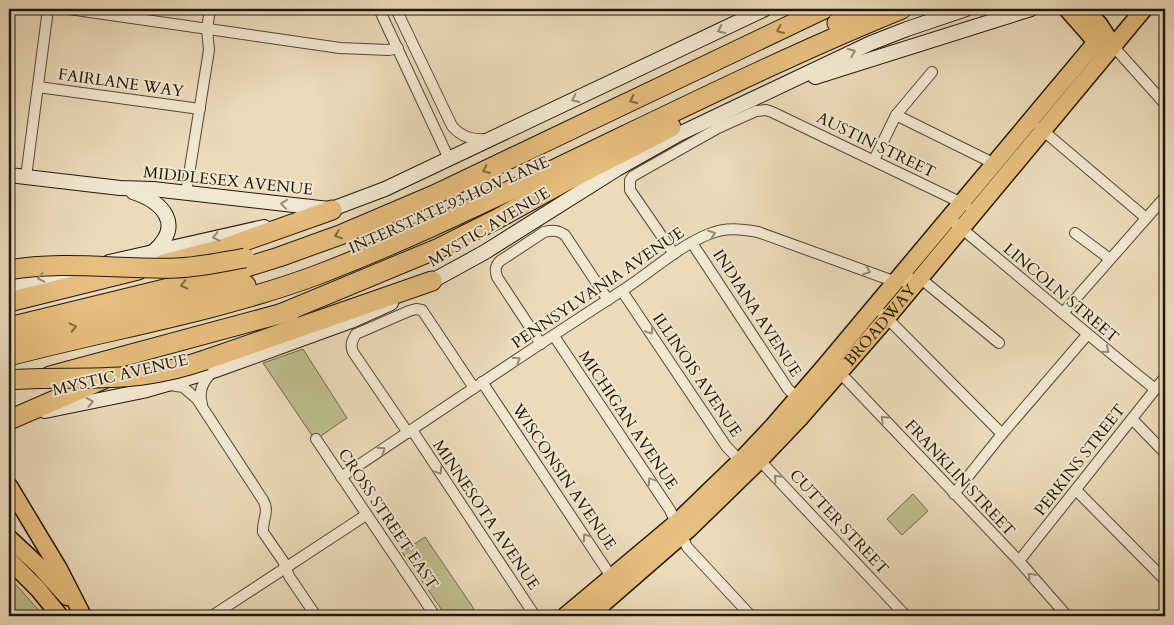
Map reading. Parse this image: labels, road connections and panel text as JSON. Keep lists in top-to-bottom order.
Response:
{
  "streets": {
    "main road": ["MIDDLESEX AVENUE", "MYSTIC AVENUE", "BROADWAY"],
    "street": [
      "FAIRLANE WAY",
      "AUSTIN STREET",
      "PENNSYLVANIA AVENUE",
      "LINCOLN STREET",
      "INDIANA AVENUE",
      "ILLINOIS AVENUE",
      "MICHIGAN AVENUE",
      "PERKINS STREET",
      "WISCONSIN AVENUE",
      "FRANKLIN STREET",
      "MINNESOTA AVENUE",
      "CROSS STREET EAST",
      "CUTTER STREET"
    ]
  },
  "crossings": [
    ["AUSTIN STREET", "MYSTIC AVENUE"],
    ["AUSTIN STREET", "BROADWAY"],
    ["PENNSYLVANIA AVENUE", "INDIANA AVENUE"],
    ["PENNSYLVANIA AVENUE", "BROADWAY"],
    ["PENNSYLVANIA AVENUE", "ILLINOIS AVENUE"],
    ["PENNSYLVANIA AVENUE", "MICHIGAN AVENUE"],
    ["PENNSYLVANIA AVENUE", "WISCONSIN AVENUE"],
    ["PENNSYLVANIA AVENUE", "MINNESOTA AVENUE"],
    ["PENNSYLVANIA AVENUE", "CROSS STREET EAST"],
    ["LINCOLN STREET", "BROADWAY"],
    ["LINCOLN STREET", "PERKINS STREET"],
    ["INDIANA AVENUE", "BROADWAY"],
    ["BROADWAY", "ILLINOIS AVENUE"],
    ["BROADWAY", "MICHIGAN AVENUE"],
    ["BROADWAY", "WISCONSIN AVENUE"],
    ["BROADWAY", "FRANKLIN STREET"],
    ["BROADWAY", "CUTTER STREET"],
    ["ILLINOIS AVENUE", "CUTTER STREET"],
    ["PERKINS STREET", "FRANKLIN STREET"],
    ["WISCONSIN AVENUE", "MINNESOTA AVENUE"]
  ],
  "one_way": [
    "PENNSYLVANIA AVENUE",
    "ILLINOIS AVENUE",
    "MICHIGAN AVENUE",
    "WISCONSIN AVENUE",
    "MINNESOTA AVENUE",
    "CUTTER STREET"
  ]
}
